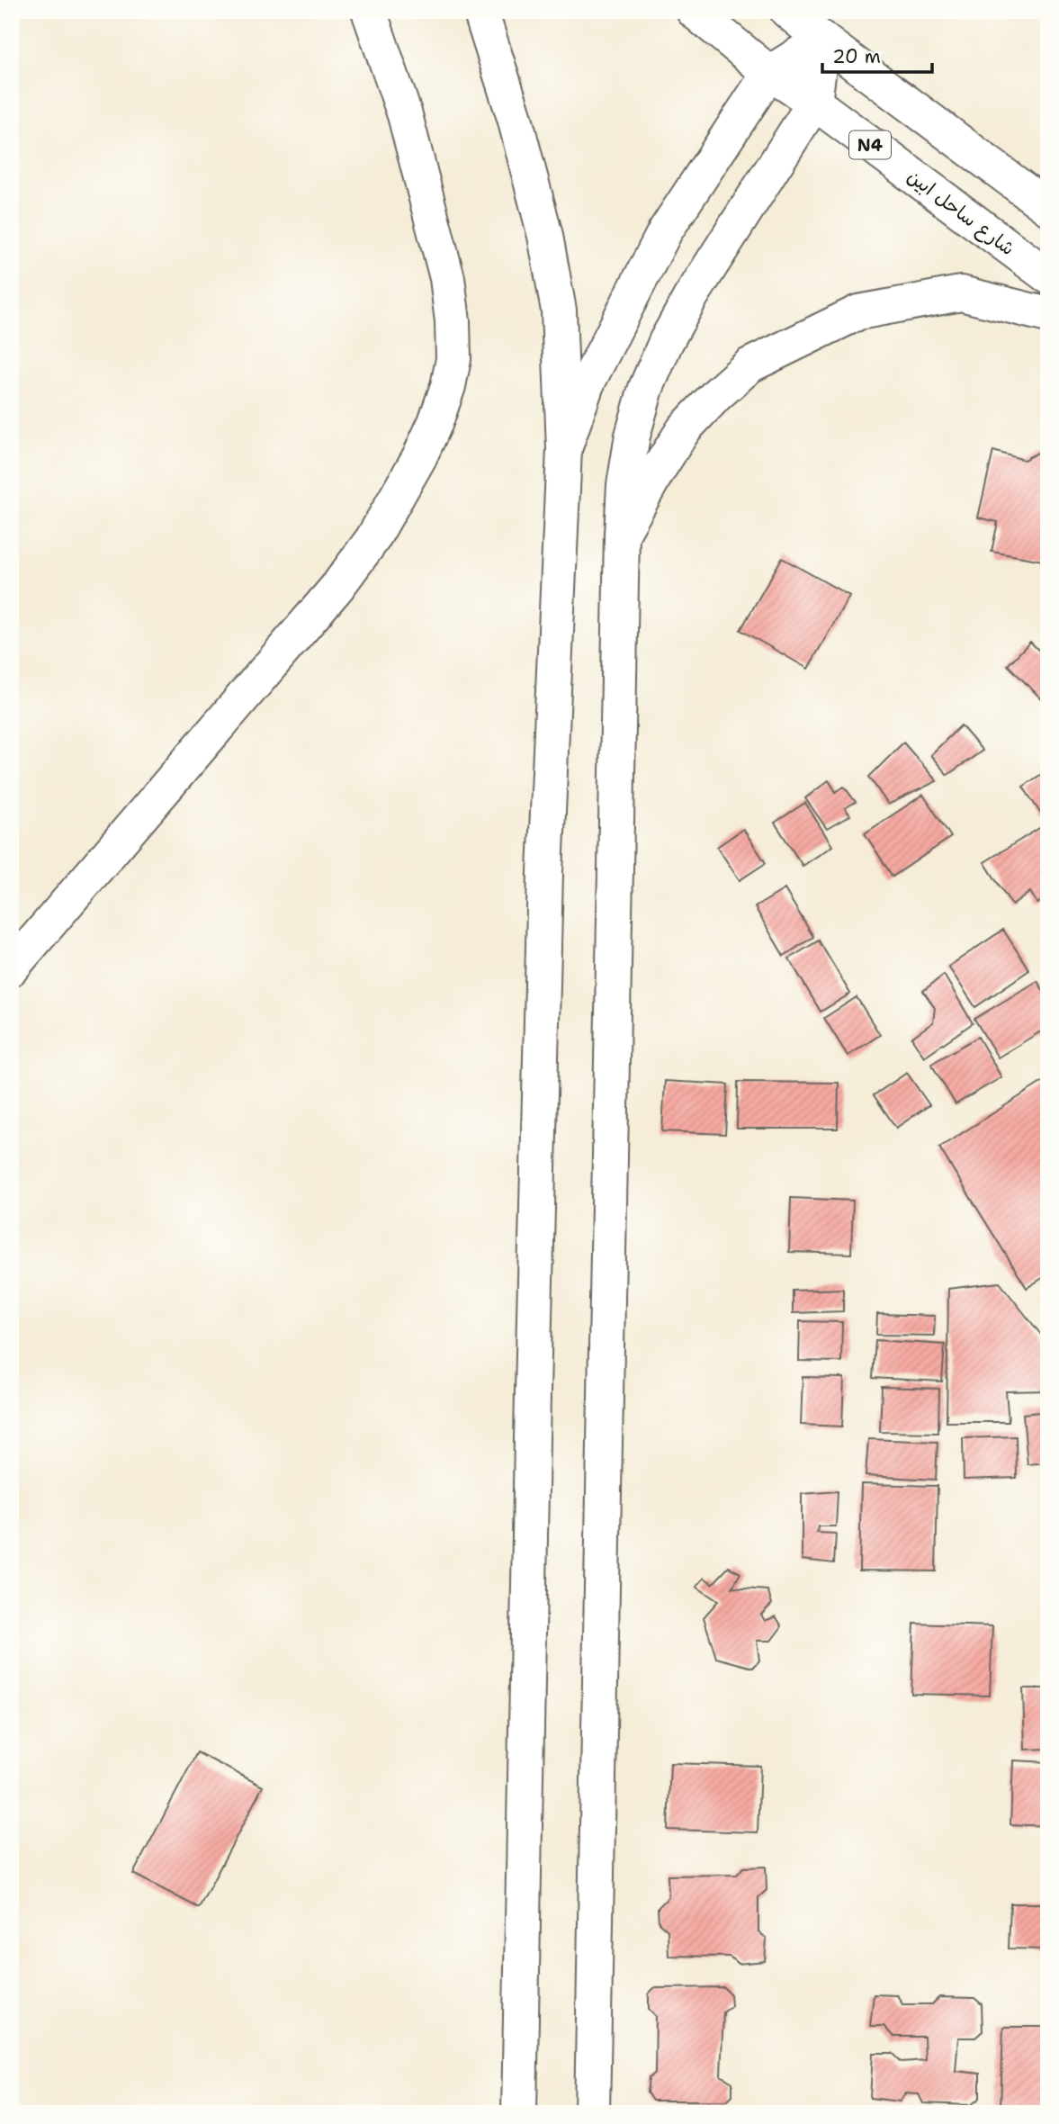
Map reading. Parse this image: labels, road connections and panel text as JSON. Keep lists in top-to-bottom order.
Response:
{
  "streets": {
    "main road": ["N4", "شارع ساحل ابين"]
  },
  "scale_bar": "20 m"
}
